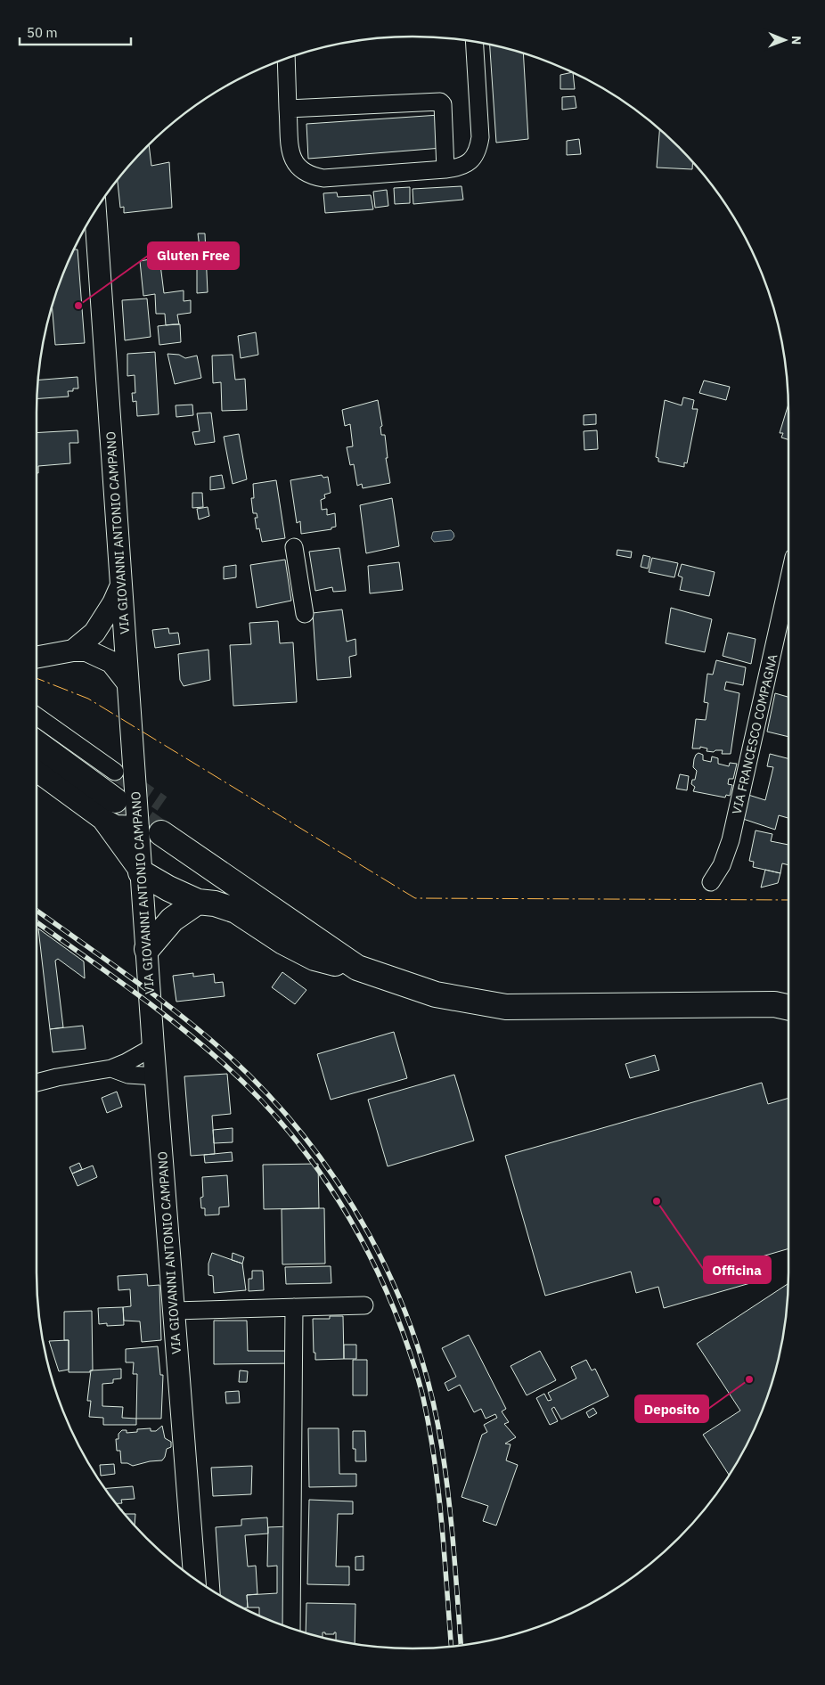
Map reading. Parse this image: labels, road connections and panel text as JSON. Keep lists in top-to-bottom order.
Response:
{
  "streets": {
    "main road": ["VIA GIOVANNI ANTONIO CAMPANO"],
    "street": ["VIA FRANCESCO COMPAGNA"]
  },
  "places": ["Gluten Free", "Officina", "Deposito"],
  "scale_bar": "50 m",
  "north": "right"
}
